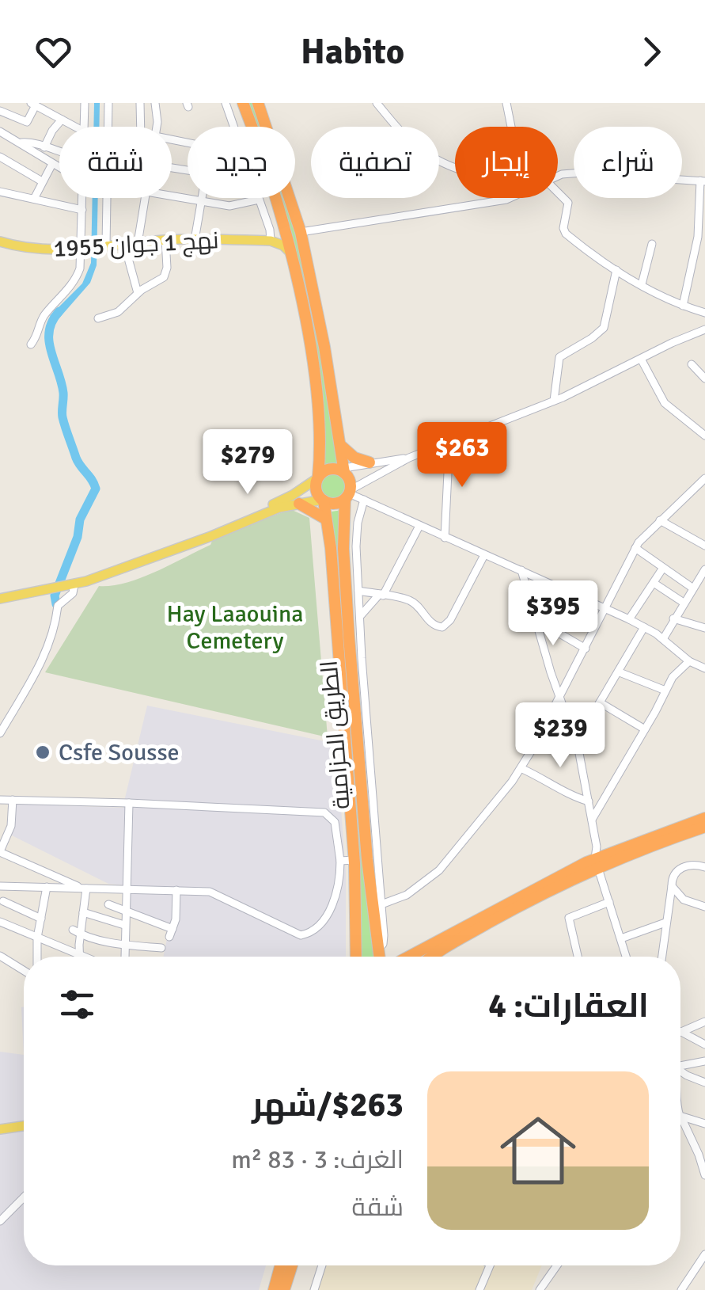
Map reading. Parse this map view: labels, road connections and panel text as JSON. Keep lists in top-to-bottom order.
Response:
{
  "streets": {
    "highway": ["الطريق الحزامية"],
    "main road": ["نهج 1 جوان 1955"]
  },
  "parks": ["Hay Laaouina Cemetery"],
  "places": ["Csfe Sousse"],
  "page": {
    "header": "Habito",
    "chip": [
      "شراء",
      "إيجار",
      "تصفية",
      "جديد",
      "شقة"
    ],
    "price": [
      "$263",
      "$279",
      "$395",
      "$239"
    ],
    "heading": "العقارات: 4",
    "list": [
      {
        "name": "$263/شهر",
        "note": "الغرف: 3 · 83 m² · شقة"
      }
    ]
  }
}
